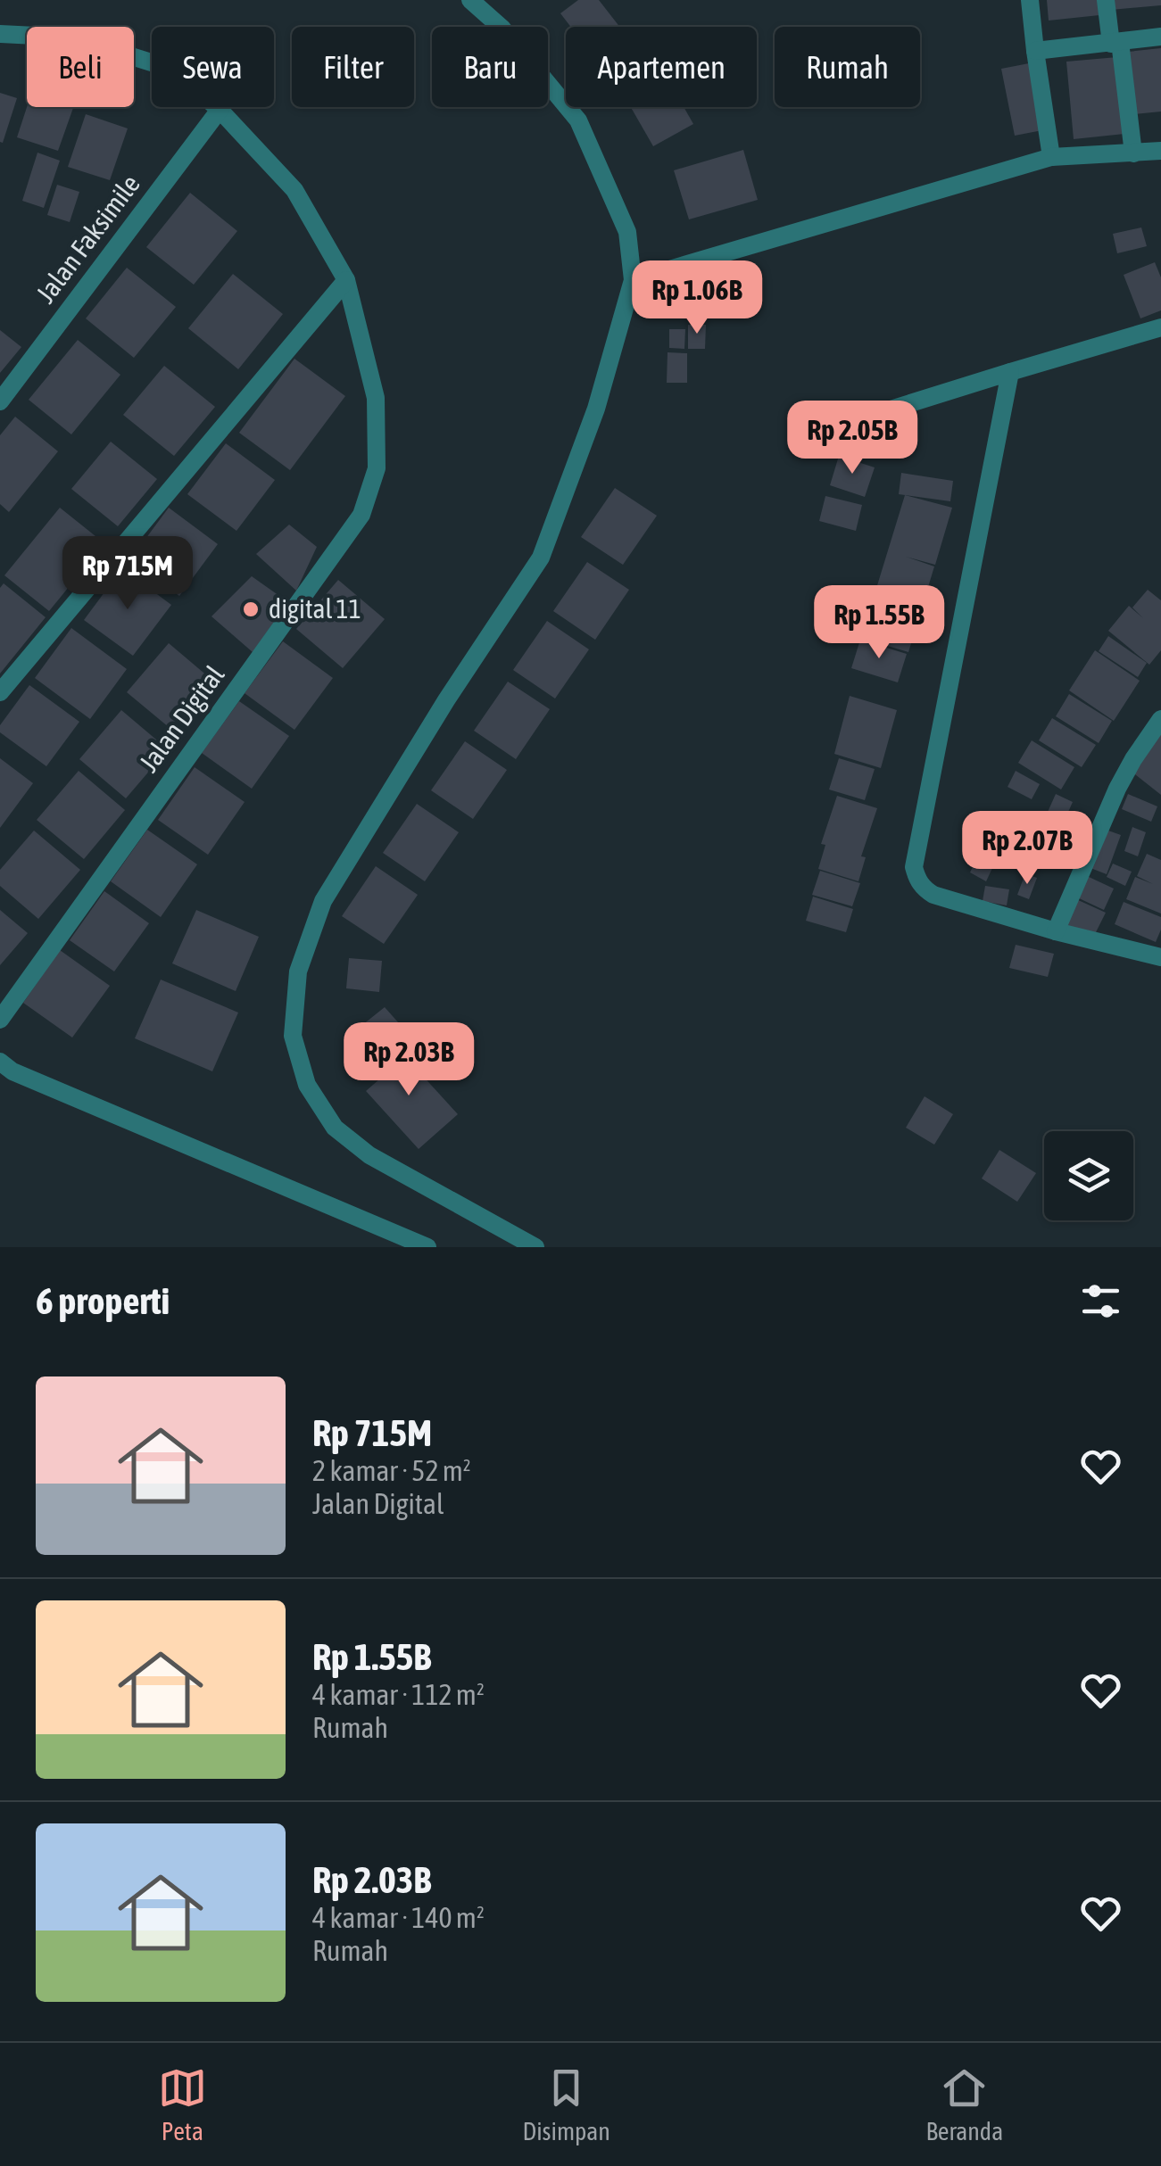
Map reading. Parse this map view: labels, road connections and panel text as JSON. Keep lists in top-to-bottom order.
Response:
{
  "streets": {
    "street": ["Jalan Faksimile", "Jalan Digital"]
  },
  "crossings": [
    ["Jalan Faksimile", "Jalan Digital"]
  ],
  "places": ["digital 11"],
  "page": {
    "chip": [
      "Beli",
      "Sewa",
      "Filter",
      "Baru",
      "Apartemen",
      "Rumah"
    ],
    "price": [
      "Rp 1.06B",
      "Rp 2.05B",
      "Rp 715M",
      "Rp 1.55B",
      "Rp 2.07B",
      "Rp 2.03B"
    ],
    "heading": "6 properti",
    "list": [
      {
        "name": "Rp 715M",
        "note": "2 kamar · 52 m² · Jalan Digital"
      },
      {
        "name": "Rp 1.55B",
        "note": "4 kamar · 112 m² · Rumah"
      },
      {
        "name": "Rp 2.03B",
        "note": "4 kamar · 140 m² · Rumah"
      }
    ],
    "tabs": ["Peta", "Disimpan", "Beranda"]
  }
}
